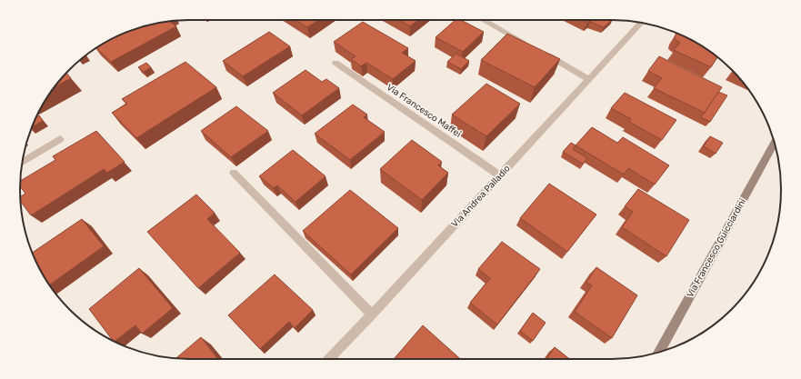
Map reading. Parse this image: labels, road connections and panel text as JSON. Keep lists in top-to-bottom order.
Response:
{
  "streets": {
    "street": ["Via Francesco Maffei", "Via Andrea Palladio", "Via Francesco Guicciardini"]
  },
  "crossings": [
    ["Via Francesco Maffei", "Via Andrea Palladio"]
  ]
}
